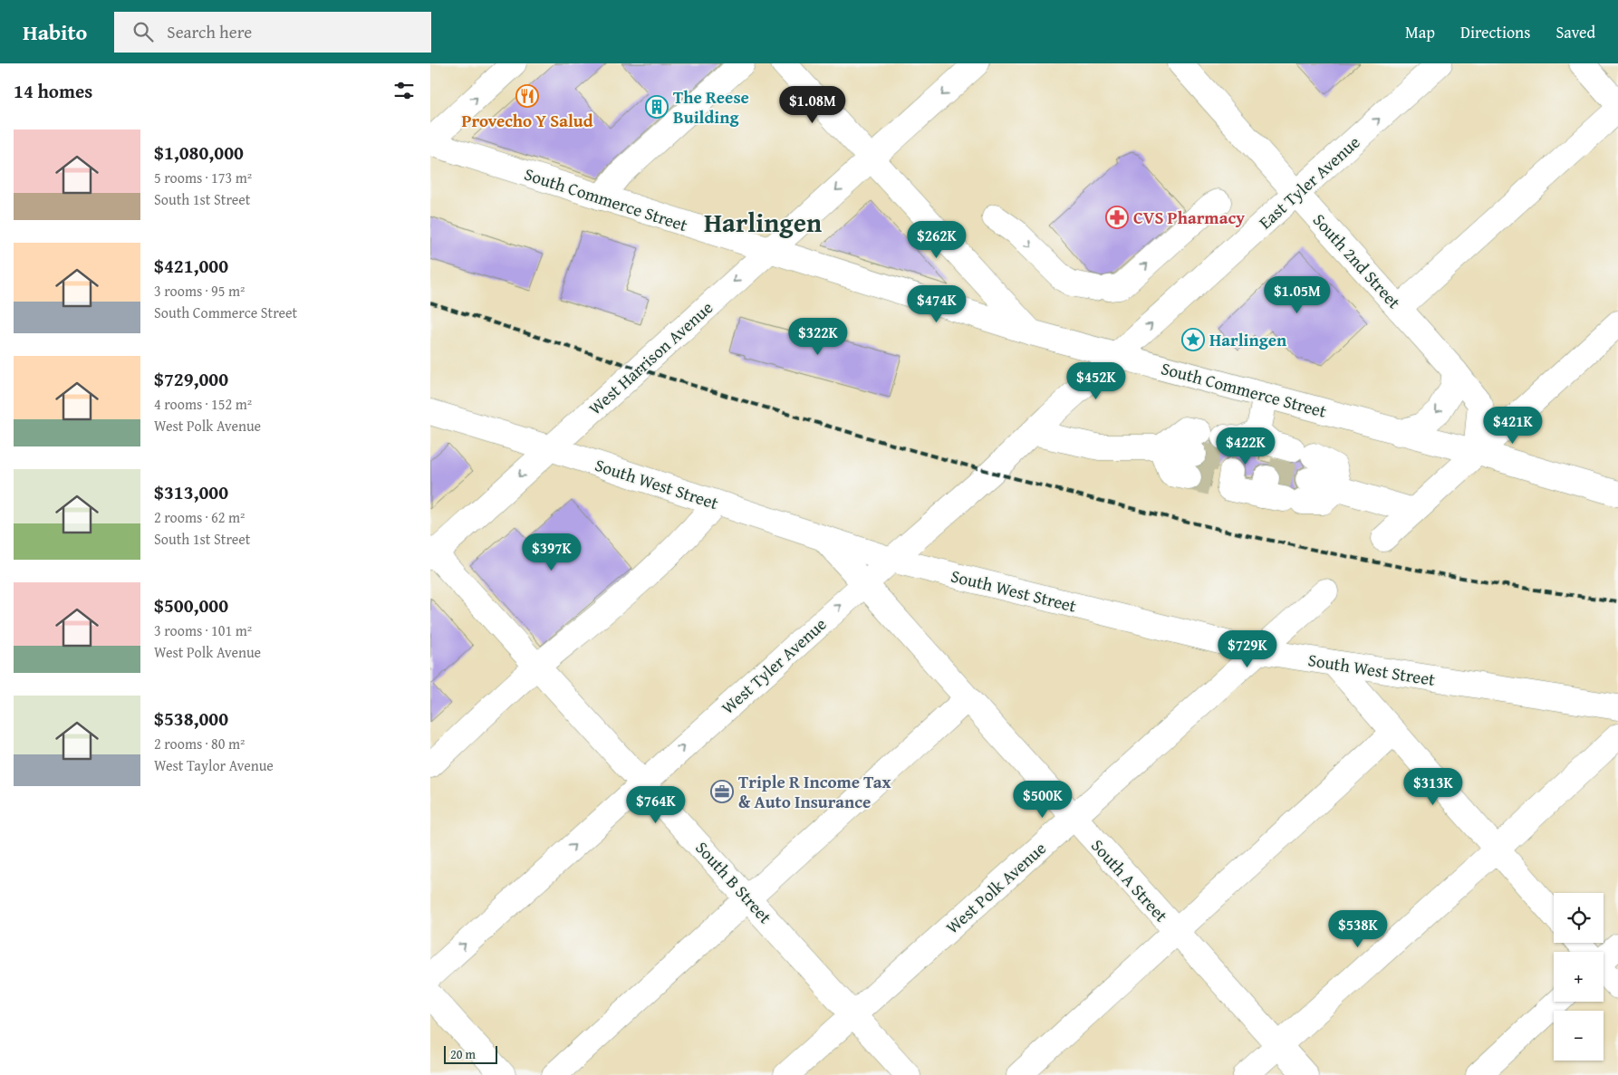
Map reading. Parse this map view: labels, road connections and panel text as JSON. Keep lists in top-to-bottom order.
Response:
{
  "streets": {
    "street": [
      "East Tyler Avenue",
      "South Commerce Street",
      "South 2nd Street",
      "West Harrison Avenue",
      "South West Street",
      "West Tyler Avenue",
      "South A Street",
      "South B Street",
      "West Polk Avenue"
    ]
  },
  "crossings": [
    ["East Tyler Avenue", "South Commerce Street"],
    ["East Tyler Avenue", "South 2nd Street"],
    ["East Tyler Avenue", "West Tyler Avenue"],
    ["South Commerce Street", "South 2nd Street"],
    ["South Commerce Street", "West Harrison Avenue"],
    ["South Commerce Street", "West Tyler Avenue"],
    ["West Harrison Avenue", "South West Street"],
    ["West Harrison Avenue", "South B Street"],
    ["South West Street", "West Tyler Avenue"],
    ["South West Street", "West Polk Avenue"],
    ["West Tyler Avenue", "South A Street"],
    ["West Tyler Avenue", "South B Street"],
    ["South A Street", "West Polk Avenue"],
    ["South B Street", "West Polk Avenue"]
  ],
  "districts": ["Harlingen"],
  "places": {
    "restaurant": ["Provecho Y Salud"],
    "building": ["The Reese Building"],
    "pharmacy": ["CVS Pharmacy"],
    "place": ["Harlingen"],
    "office": ["Triple R Income Tax & Auto Insurance"]
  },
  "scale_bar": "20 m",
  "page": {
    "header": "Habito",
    "search": "Search here",
    "nav": ["Map", "Directions", "Saved"],
    "heading": "14 homes",
    "price": [
      "$1.08M",
      "$262K",
      "$1.05M",
      "$474K",
      "$322K",
      "$452K",
      "$421K",
      "$422K",
      "$397K",
      "$729K",
      "$313K",
      "$500K",
      "$764K",
      "$538K"
    ],
    "list": [
      {
        "name": "$1,080,000",
        "note": "5 rooms · 173 m² · South 1st Street"
      },
      {
        "name": "$421,000",
        "note": "3 rooms · 95 m² · South Commerce Street"
      },
      {
        "name": "$729,000",
        "note": "4 rooms · 152 m² · West Polk Avenue"
      },
      {
        "name": "$313,000",
        "note": "2 rooms · 62 m² · South 1st Street"
      },
      {
        "name": "$500,000",
        "note": "3 rooms · 101 m² · West Polk Avenue"
      },
      {
        "name": "$538,000",
        "note": "2 rooms · 80 m² · West Taylor Avenue"
      }
    ],
    "map_buttons": ["+", "−"],
    "scale": "20 m"
  }
}
